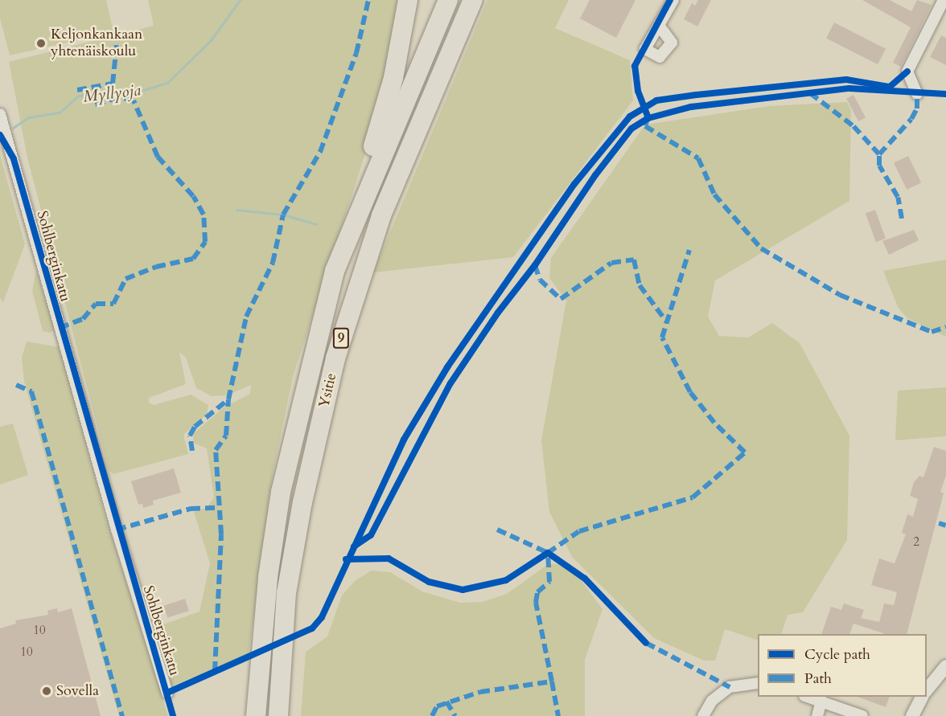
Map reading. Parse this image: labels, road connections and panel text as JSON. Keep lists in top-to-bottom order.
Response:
{
  "streets": {
    "highway": ["9", "Ysitie"],
    "street": ["Sohlberginkatu"]
  },
  "water": ["Myllyoja"],
  "places": ["Keljonkankaan yhtenäiskoulu", "Sovella"],
  "house_numbers": ["2", "10", "10"],
  "legend": ["Cycle path", "Path"]
}
